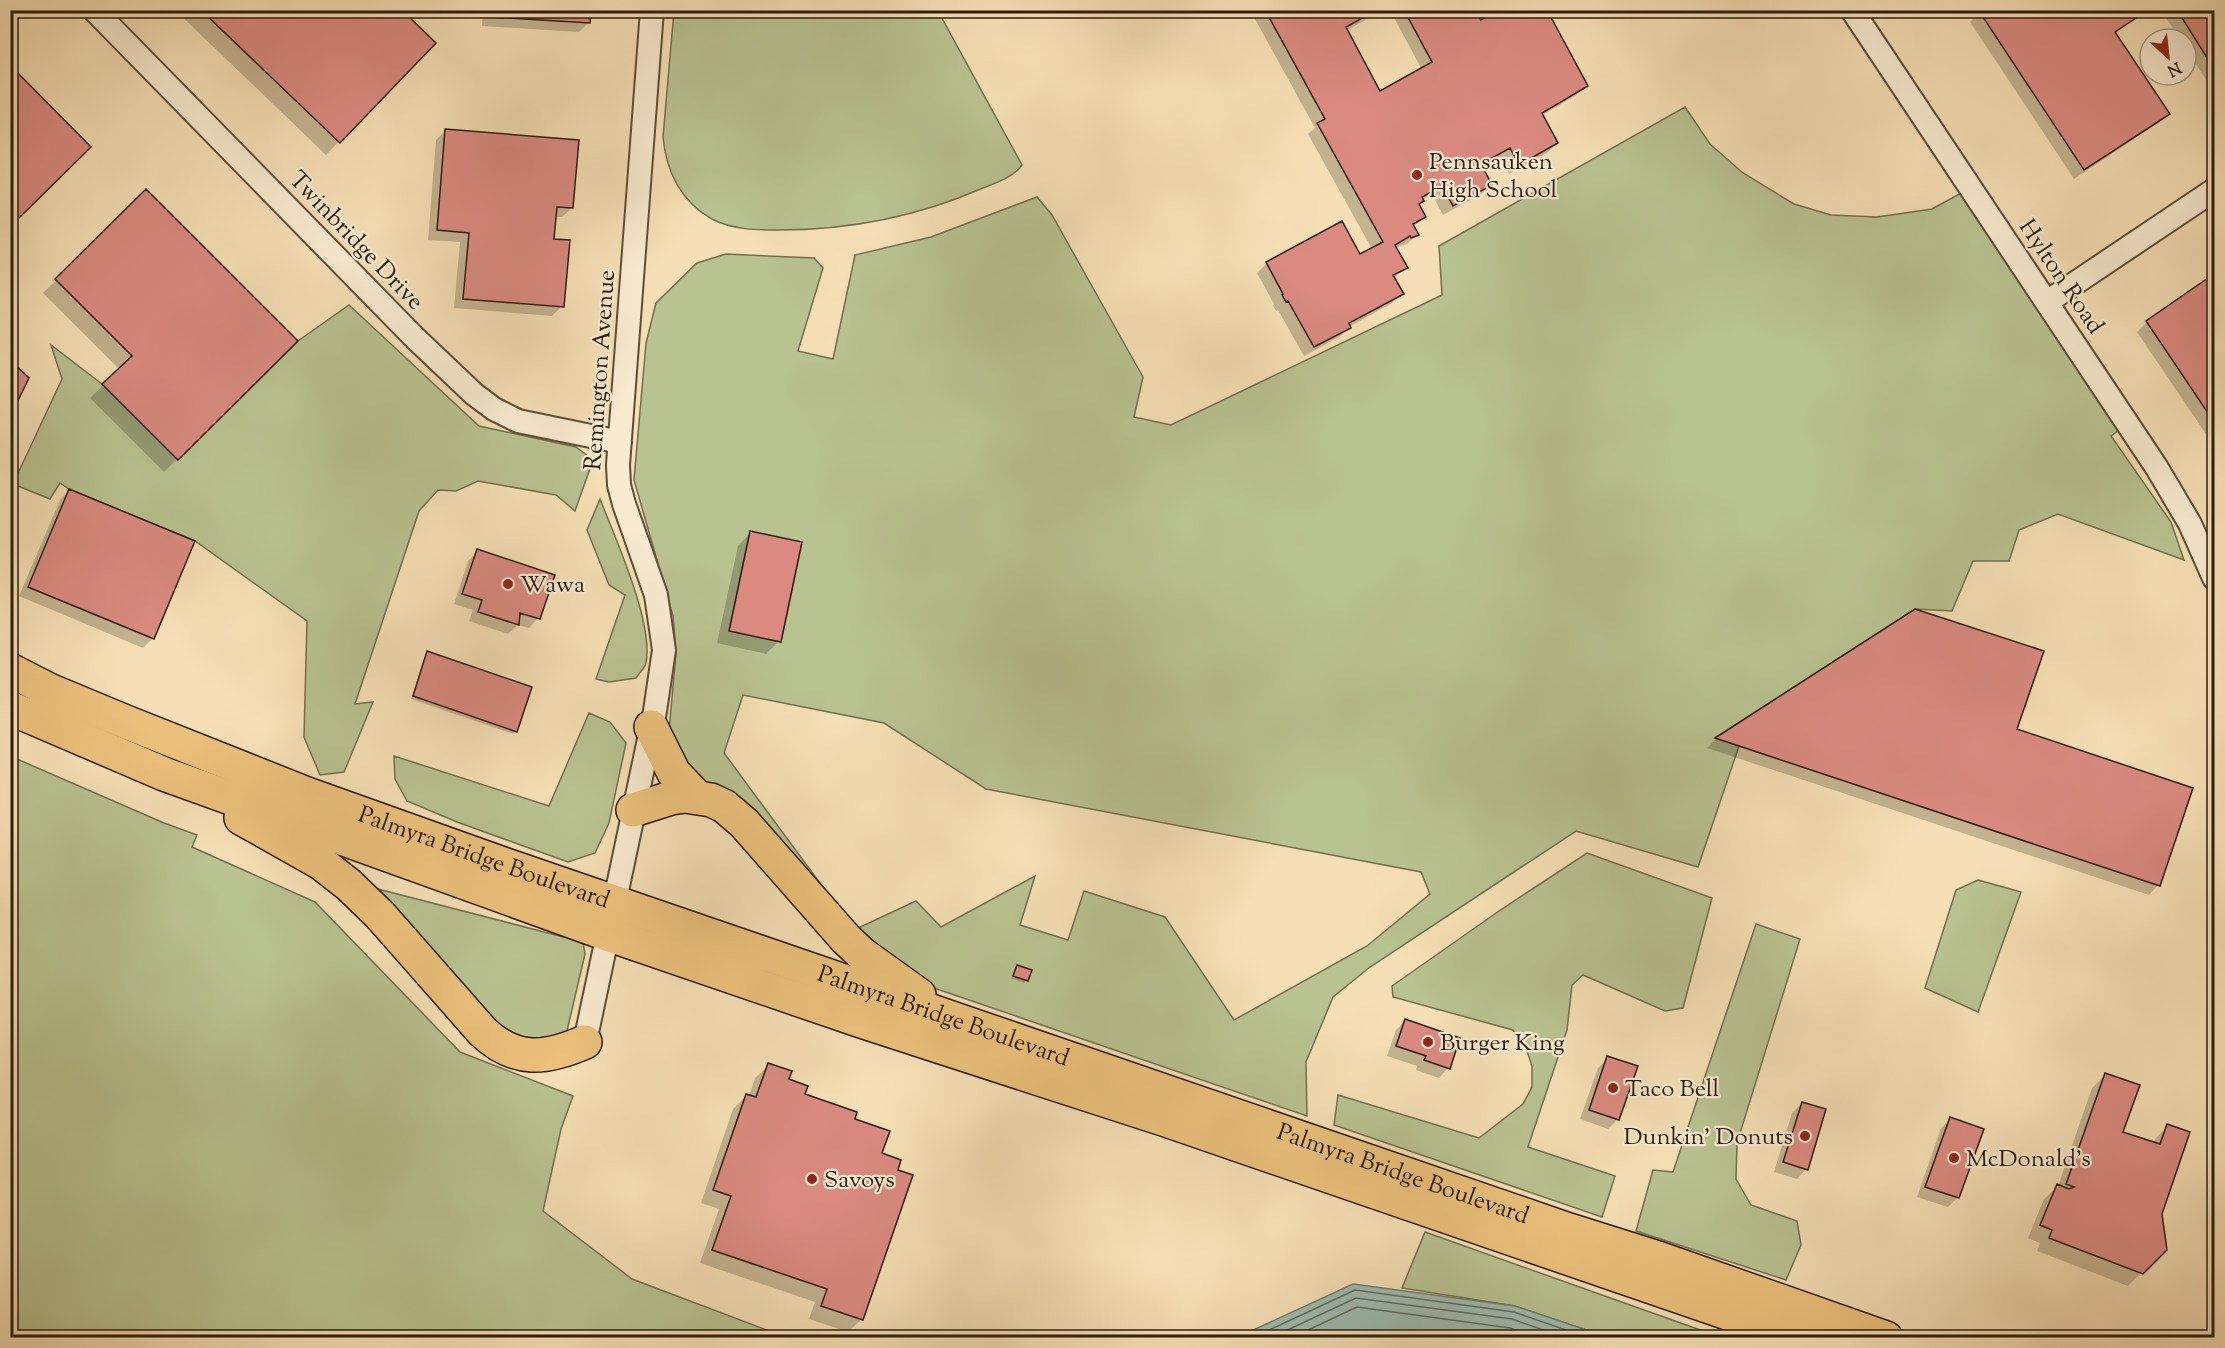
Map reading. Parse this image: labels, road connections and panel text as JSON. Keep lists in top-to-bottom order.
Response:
{
  "streets": {
    "highway": ["Palmyra Bridge Boulevard"],
    "street": ["Twinbridge Drive", "Hylton Road", "Remington Avenue"]
  },
  "crossings": [
    ["Twinbridge Drive", "Remington Avenue"],
    ["Remington Avenue", "Palmyra Bridge Boulevard"]
  ],
  "places": [
    "Pennsauken High School",
    "Wawa",
    "Burger King",
    "Taco Bell",
    "Dunkin' Donuts",
    "McDonald's",
    "Savoys"
  ],
  "north": "bottom right"
}
